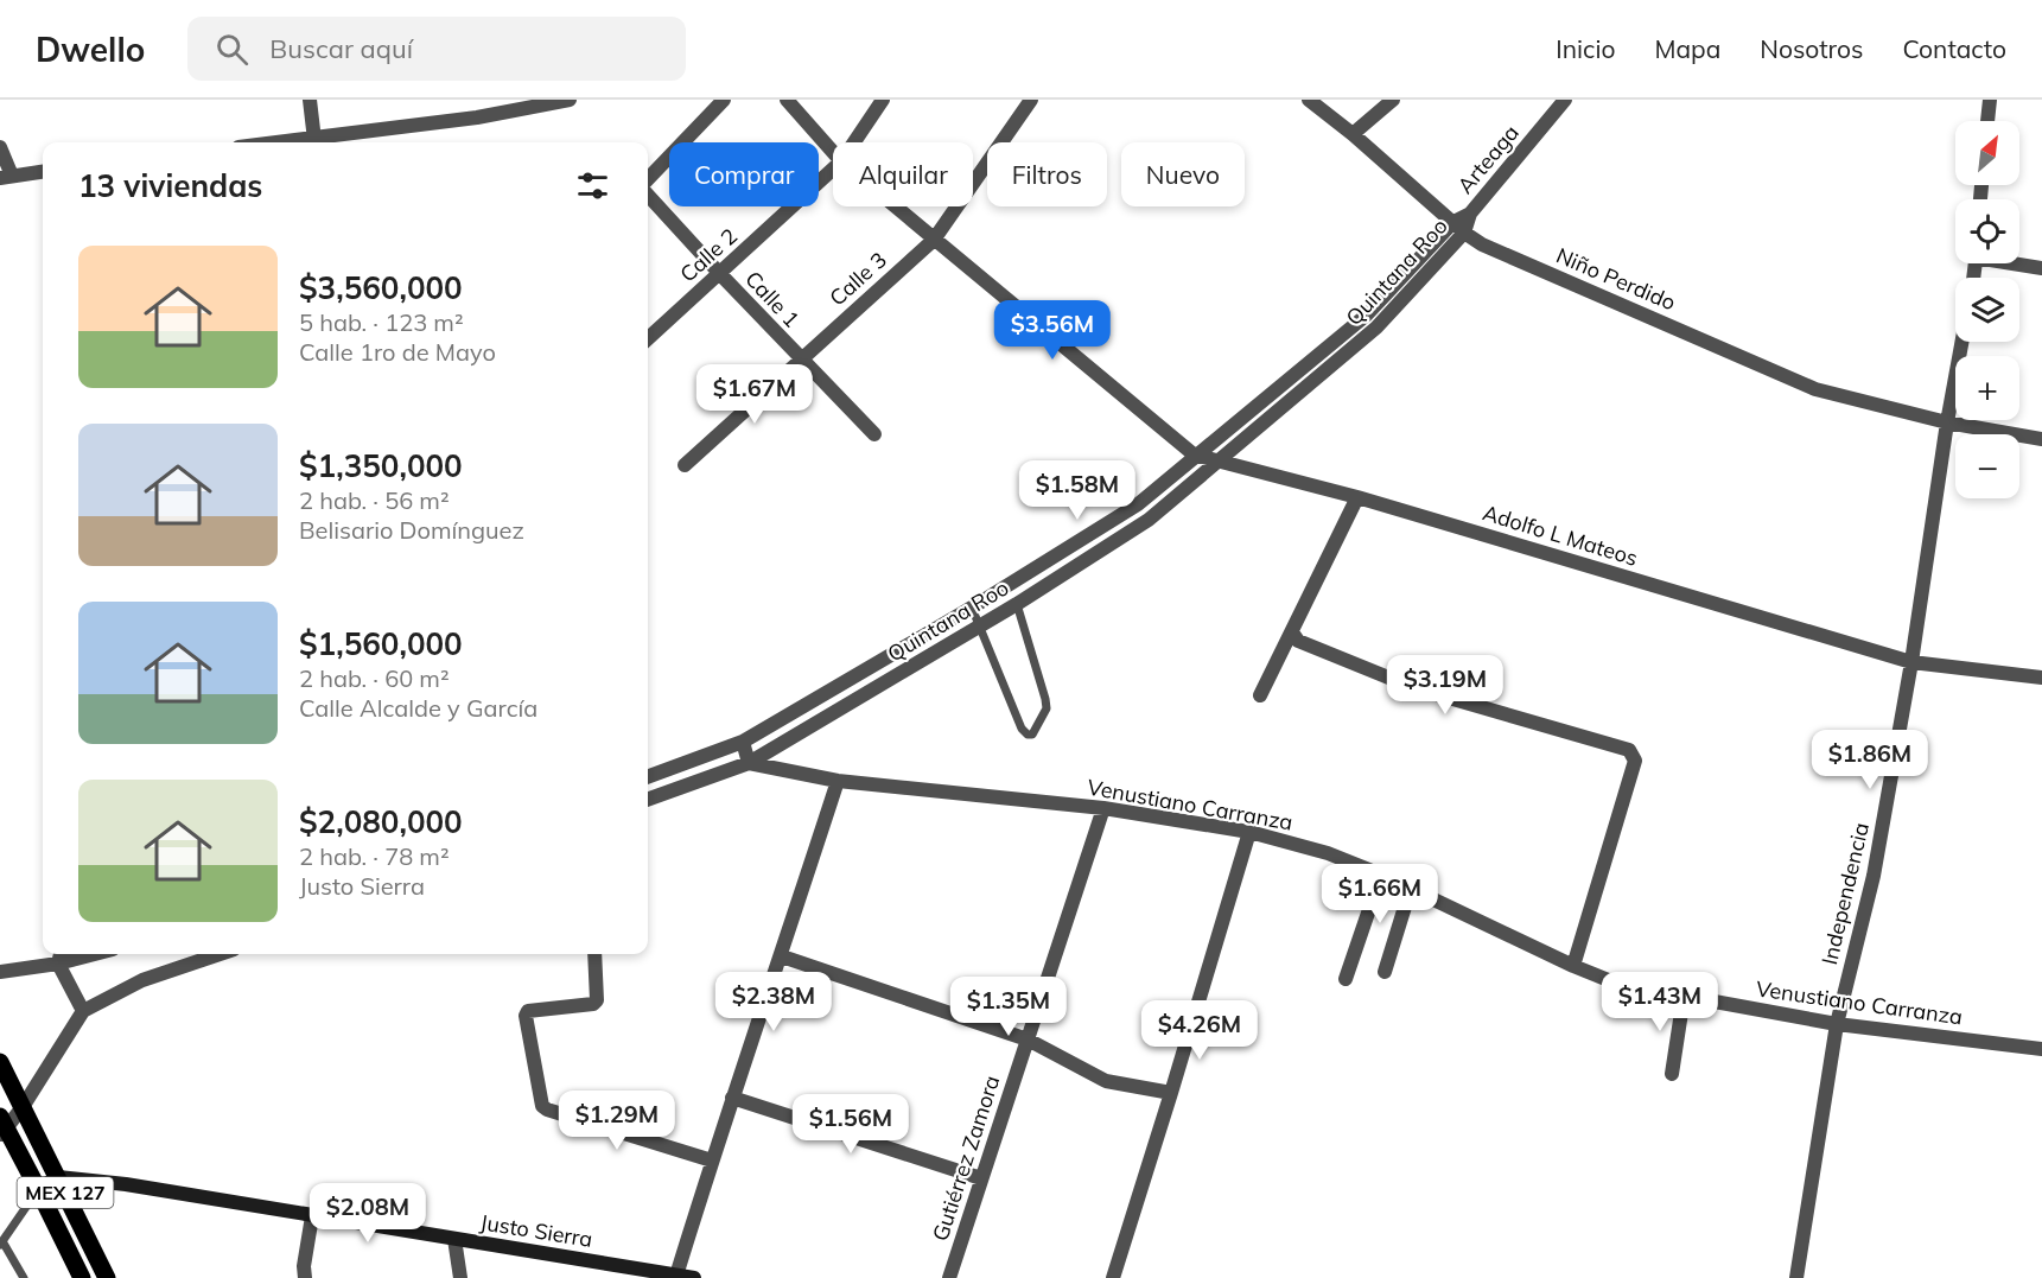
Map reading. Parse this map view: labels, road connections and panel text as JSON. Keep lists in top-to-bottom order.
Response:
{
  "streets": {
    "main road": ["MEX 127", "Justo Sierra"],
    "street": [
      "Arteaga",
      "Calle 2",
      "Quintana Roo",
      "Calle 3",
      "Niño Perdido",
      "Calle 1",
      "Adolfo L Mateos",
      "Venustiano Carranza",
      "Independencia",
      "Gutiérrez Zamora"
    ]
  },
  "crossings": [
    ["Arteaga", "Quintana Roo"],
    ["Calle 2", "Calle 1"],
    ["Quintana Roo", "Niño Perdido"],
    ["Quintana Roo", "Adolfo L Mateos"],
    ["Quintana Roo", "Venustiano Carranza"],
    ["Calle 3", "Calle 1"],
    ["Niño Perdido", "Independencia"],
    ["Adolfo L Mateos", "Independencia"],
    ["Venustiano Carranza", "Independencia"],
    ["Venustiano Carranza", "Gutiérrez Zamora"],
    ["MEX 127", "Justo Sierra"]
  ],
  "north": "top right",
  "page": {
    "header": "Dwello",
    "search": "Buscar aquí",
    "nav": [
      "Inicio",
      "Mapa",
      "Nosotros",
      "Contacto"
    ],
    "map_buttons": ["+", "−"],
    "chip": [
      "Comprar",
      "Alquilar",
      "Filtros",
      "Nuevo"
    ],
    "heading": "13 viviendas",
    "list": [
      {
        "name": "$3,560,000",
        "note": "5 hab. · 123 m² · Calle 1ro de Mayo"
      },
      {
        "name": "$1,350,000",
        "note": "2 hab. · 56 m² · Belisario Domínguez"
      },
      {
        "name": "$1,560,000",
        "note": "2 hab. · 60 m² · Calle Alcalde y García"
      },
      {
        "name": "$2,080,000",
        "note": "2 hab. · 78 m² · Justo Sierra"
      }
    ],
    "price": [
      "$3.56M",
      "$1.67M",
      "$1.58M",
      "$3.19M",
      "$1.86M",
      "$1.66M",
      "$2.38M",
      "$1.43M",
      "$1.35M",
      "$4.26M",
      "$1.29M",
      "$1.56M",
      "$2.08M"
    ]
  }
}
